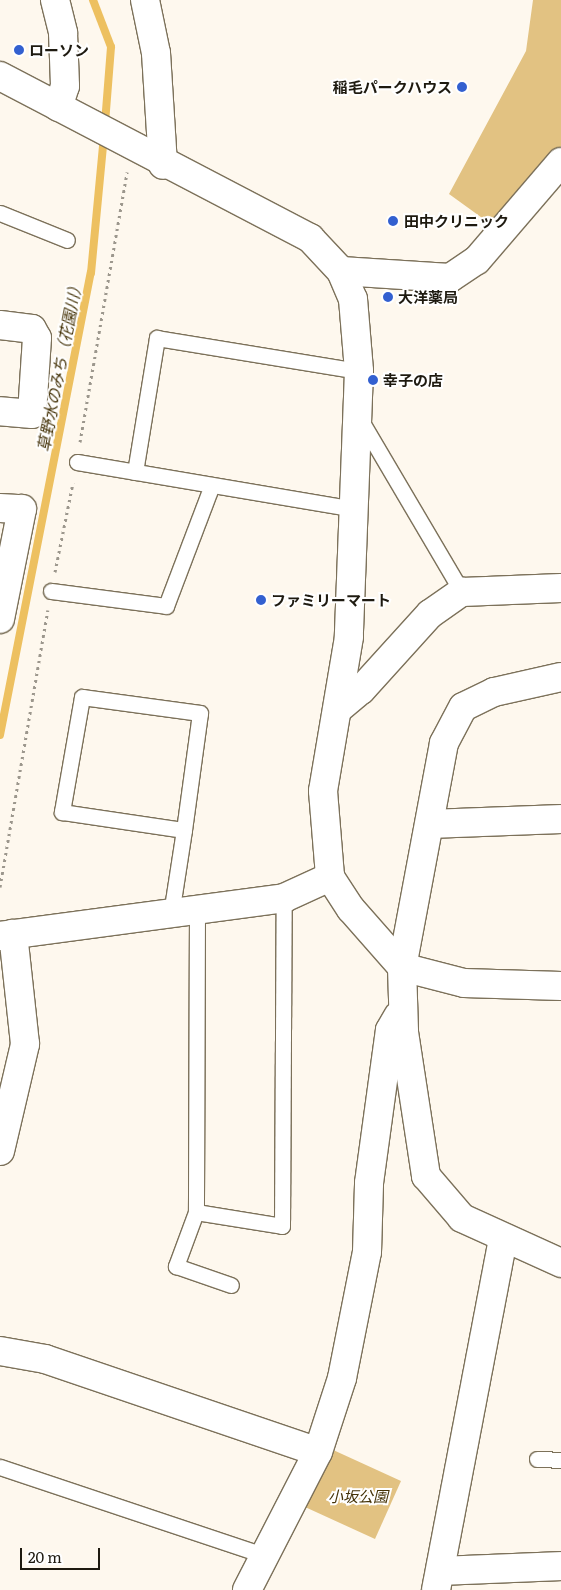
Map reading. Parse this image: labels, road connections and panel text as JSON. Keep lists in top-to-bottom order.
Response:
{
  "water": ["草野水のみち（花園川）"],
  "parks": ["小坂公園"],
  "places": [
    "ローソン",
    "稲毛パークハウス",
    "田中クリニック",
    "大洋薬局",
    "幸子の店",
    "ファミリーマート"
  ],
  "scale_bar": "20 m"
}
